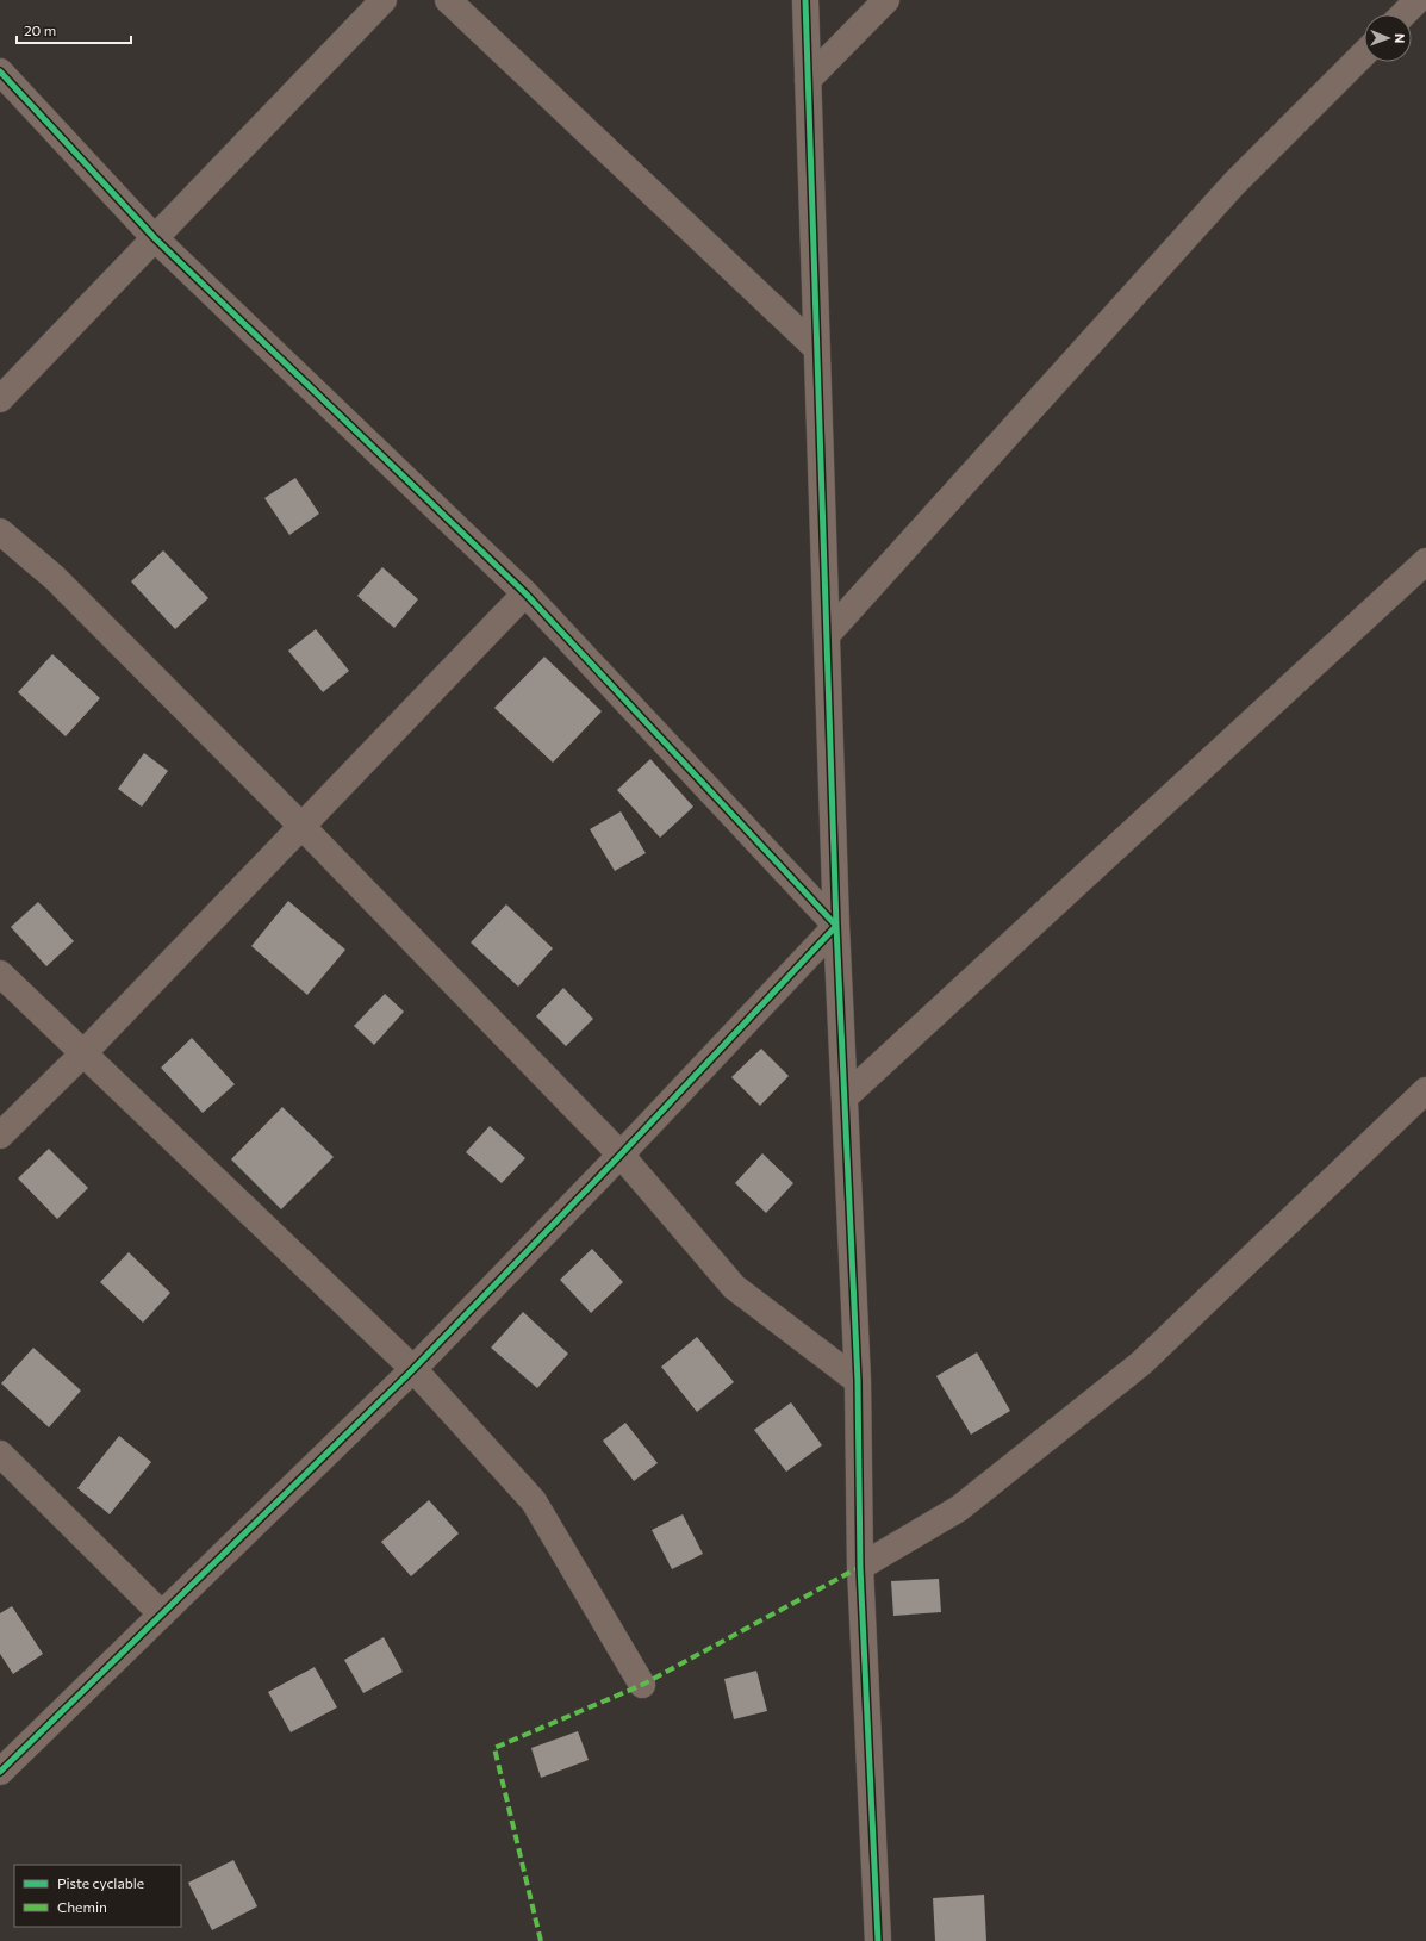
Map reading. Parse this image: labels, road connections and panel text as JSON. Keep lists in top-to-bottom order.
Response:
{
  "legend": ["Piste cyclable", "Chemin"],
  "scale_bar": "20 m",
  "north": "right"
}
